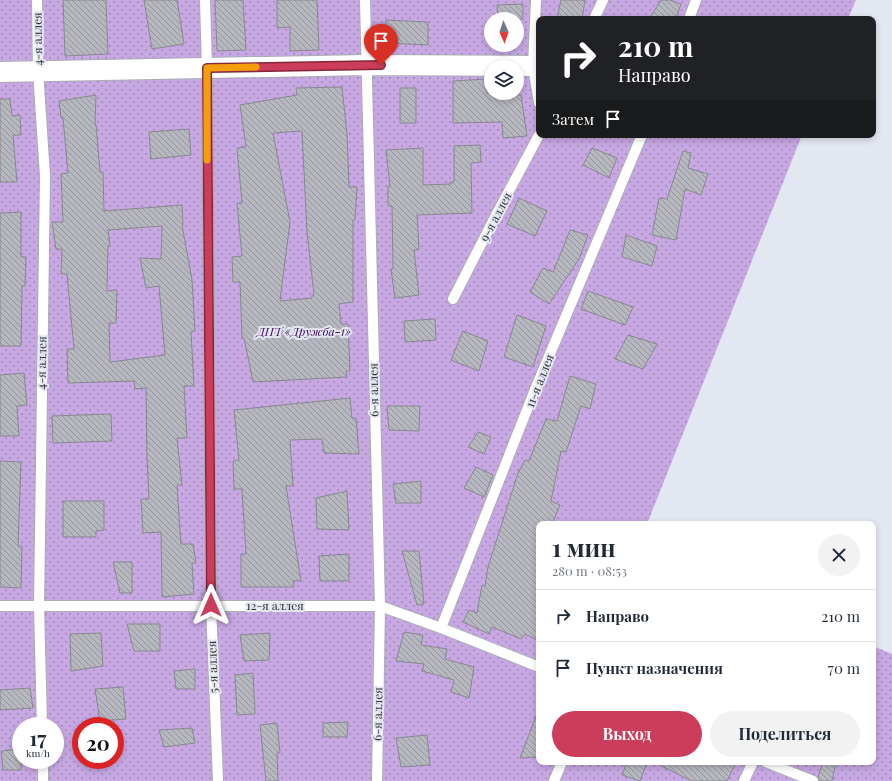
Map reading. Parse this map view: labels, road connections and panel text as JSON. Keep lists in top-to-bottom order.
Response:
{
  "streets": {
    "lane": [
      "4-я аллея",
      "9-я аллея",
      "11-я аллея",
      "6-я аллея",
      "12-я аллея",
      "5-я аллея"
    ]
  },
  "crossings": [
    ["4-я аллея", "12-я аллея"],
    ["11-я аллея", "12-я аллея"],
    ["6-я аллея", "12-я аллея"],
    ["12-я аллея", "5-я аллея"]
  ],
  "parks": ["ДНТ «Дружба-1»"],
  "north": "bottom",
  "page": {
    "turn": ["210 m", "Направо"],
    "then": "Затем",
    "heading": ["1 мин", "280 m · 08:53"],
    "list": [
      {
        "name": "Направо",
        "value": "210 m"
      },
      {
        "name": "Пункт назначения",
        "value": "70 m"
      }
    ],
    "buttons": ["Выход", "Поделиться"],
    "speed": "17 km/h",
    "limit": "20"
  }
}
